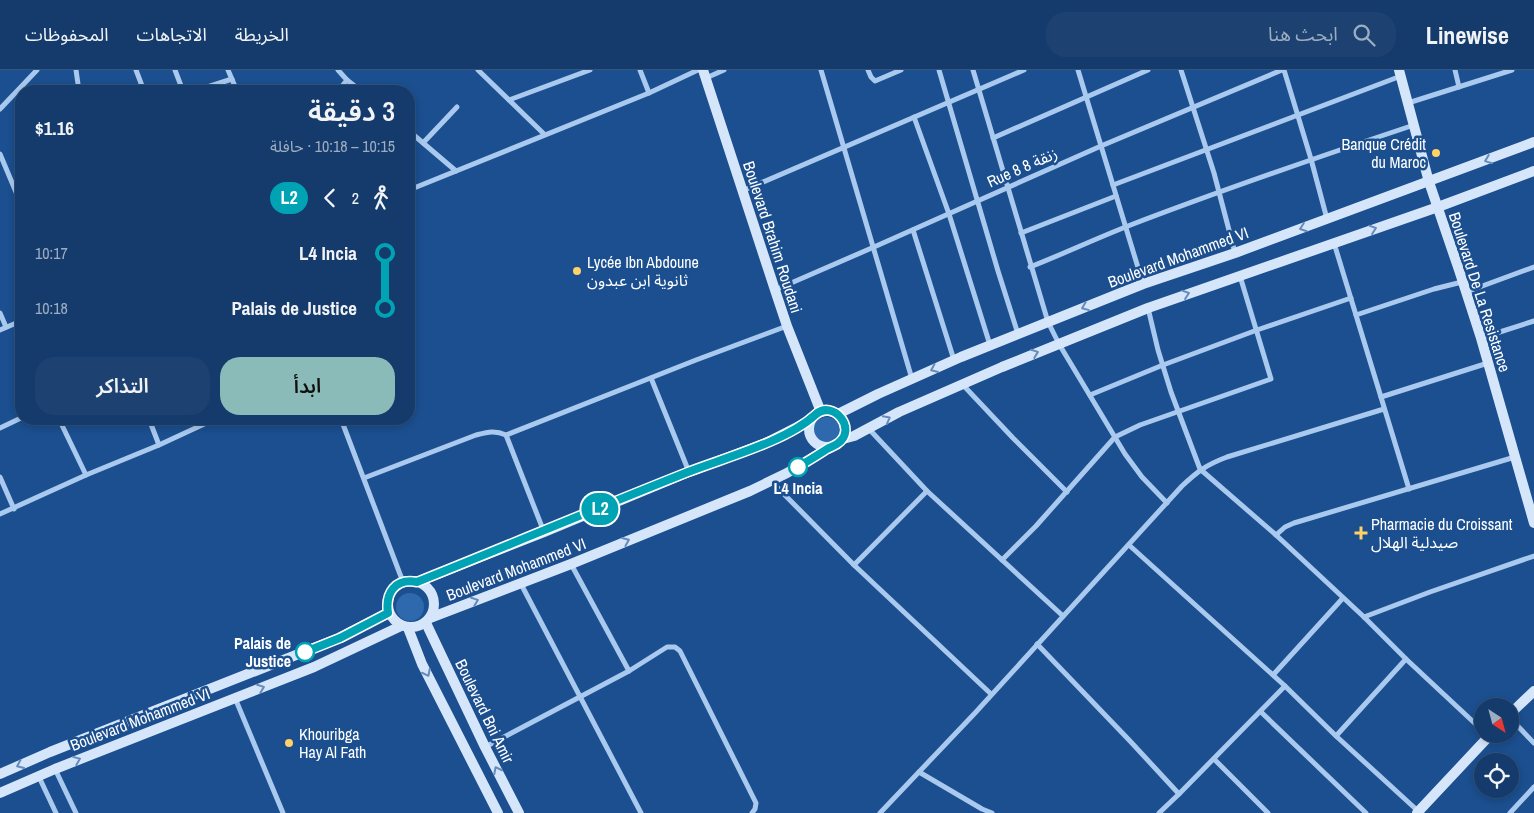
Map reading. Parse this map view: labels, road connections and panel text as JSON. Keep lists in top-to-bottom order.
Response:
{
  "streets": {
    "main road": [
      "Boulevard Brahim Roudani",
      "Boulevard Mohammed VI",
      "Boulevard De La Resistance",
      "Boulevard Bni Amir"
    ],
    "street": ["Rue 8 8 زنقة"]
  },
  "crossings": [
    ["Rue 8 8 زنقة", "Boulevard Brahim Roudani"],
    ["Boulevard Brahim Roudani", "Boulevard Mohammed VI"],
    ["Boulevard Mohammed VI", "Boulevard De La Resistance"],
    ["Boulevard Mohammed VI", "Boulevard Bni Amir"]
  ],
  "places": {
    "other": [
      "Banque Crédit du Maroc",
      "Lycée Ibn Abdoune ثانوية ابن عبدون",
      "L4 Incia",
      "Palais de Justice",
      "Khouribga Hay Al Fath"
    ],
    "health": ["Pharmacie du Croissant صيدلية الهلال"]
  },
  "lines": ["bus line L2"],
  "north": "bottom right",
  "page": {
    "header": "Linewise",
    "search": "ابحث هنا",
    "nav": ["الخريطة", "الاتجاهات", "المحفوظات"],
    "on_map": "L2",
    "heading": ["3 دقيقة", "10:15 – 10:18 · حافلة", "$1.16"],
    "legs": ["2", "L2"],
    "list": [
      {
        "name": "L4 Incia",
        "value": "10:17"
      },
      {
        "name": "Palais de Justice",
        "value": "10:18"
      }
    ],
    "buttons": ["ابدأ", "التذاكر"]
  }
}
